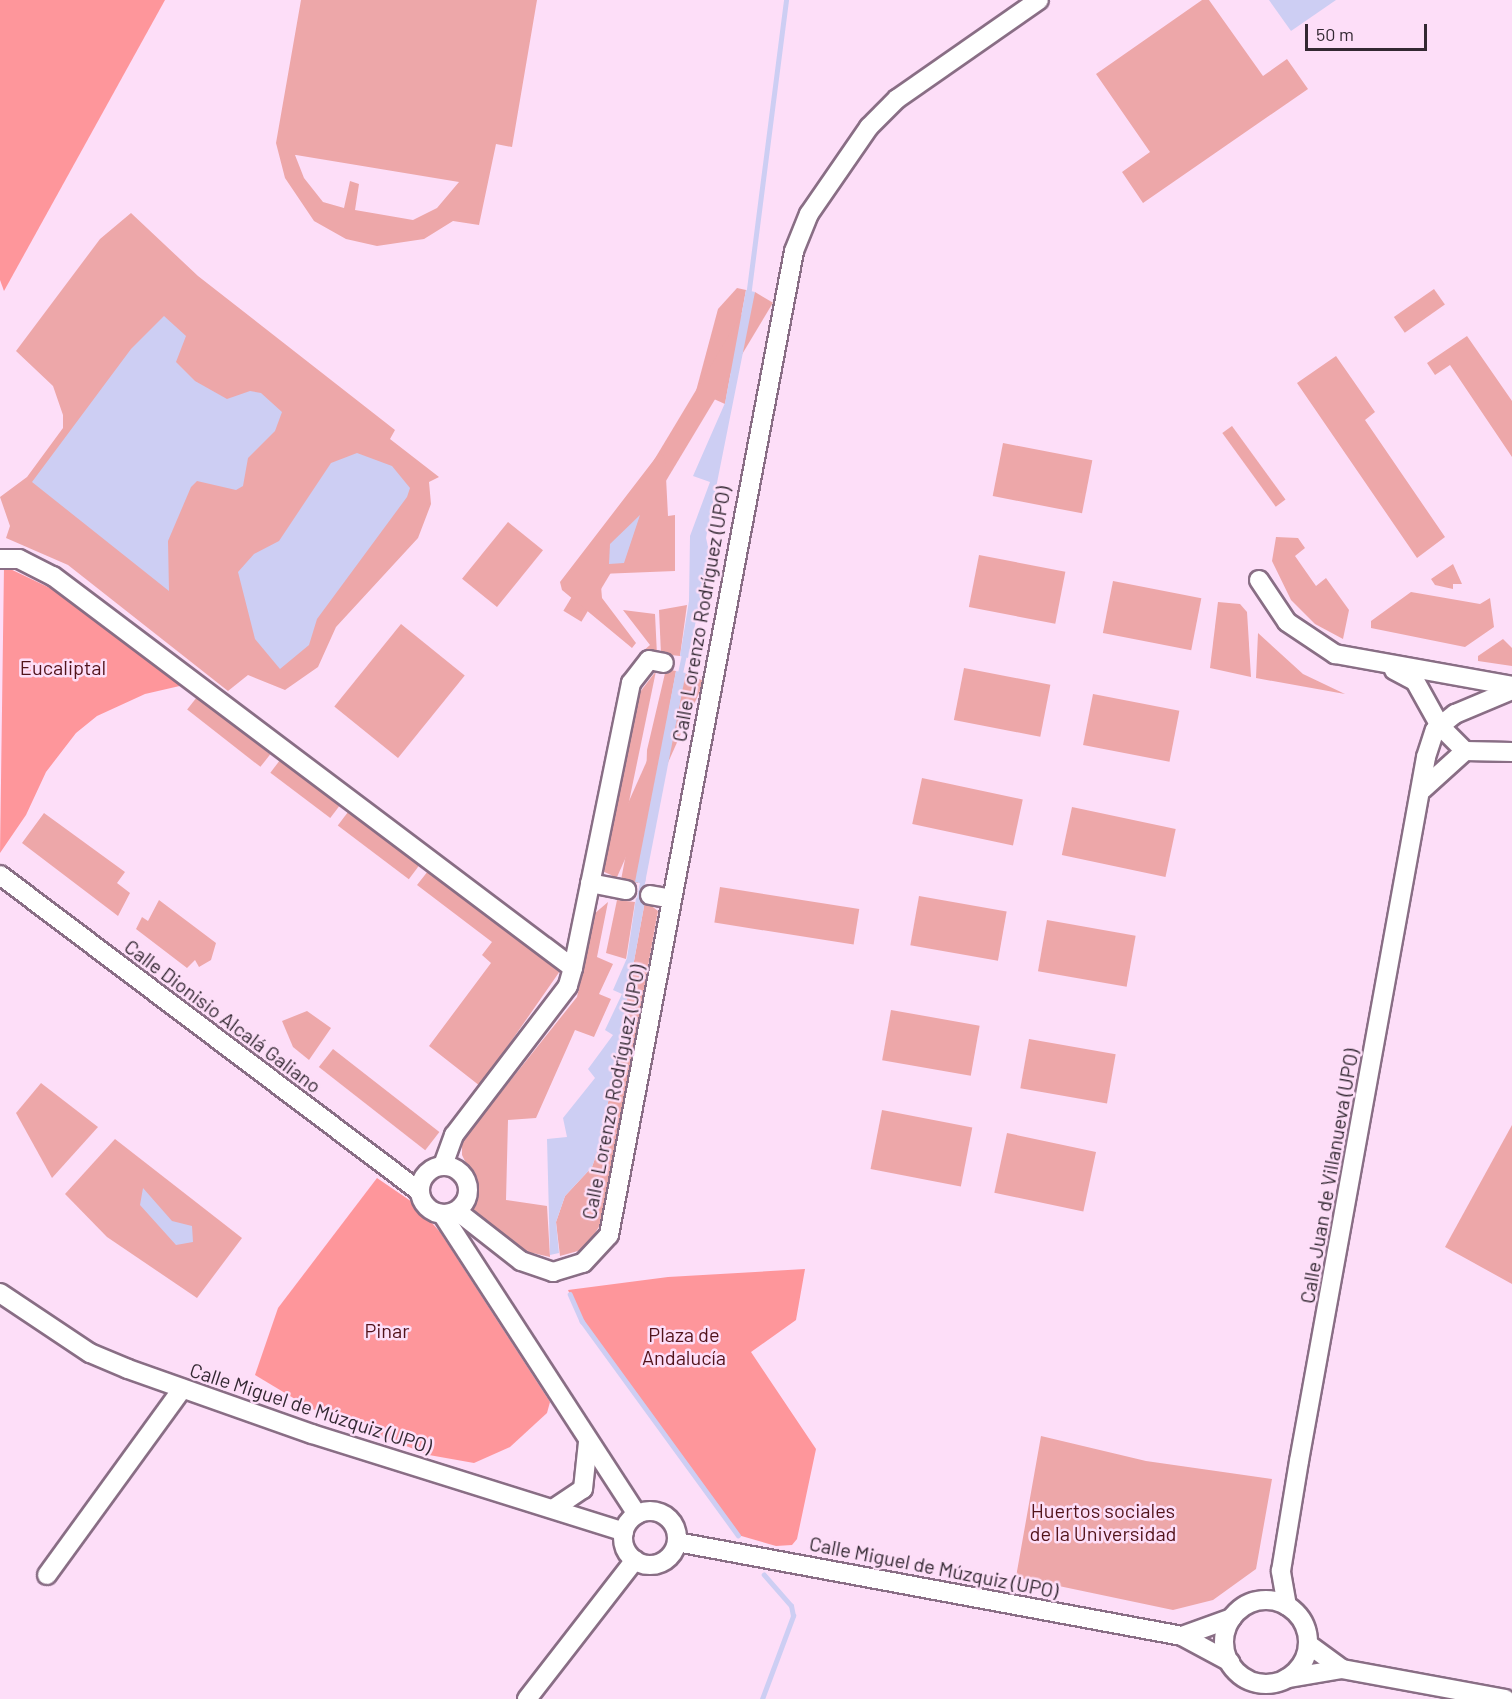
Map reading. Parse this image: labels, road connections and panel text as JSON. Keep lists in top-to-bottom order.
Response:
{
  "streets": {
    "street": [
      "Calle Lorenzo Rodríguez (UPO)",
      "Calle Dionisio Alcalá Galiano",
      "Calle Juan de Villanueva (UPO)",
      "Calle Miguel de Múzquiz (UPO)"
    ]
  },
  "crossings": [
    ["Calle Lorenzo Rodríguez (UPO)", "Calle Dionisio Alcalá Galiano"],
    ["Calle Juan de Villanueva (UPO)", "Calle Miguel de Múzquiz (UPO)"]
  ],
  "parks": [
    "Eucaliptal",
    "Pinar",
    "Plaza de Andalucía",
    "Huertos sociales de la Universidad"
  ],
  "scale_bar": "50 m"
}
